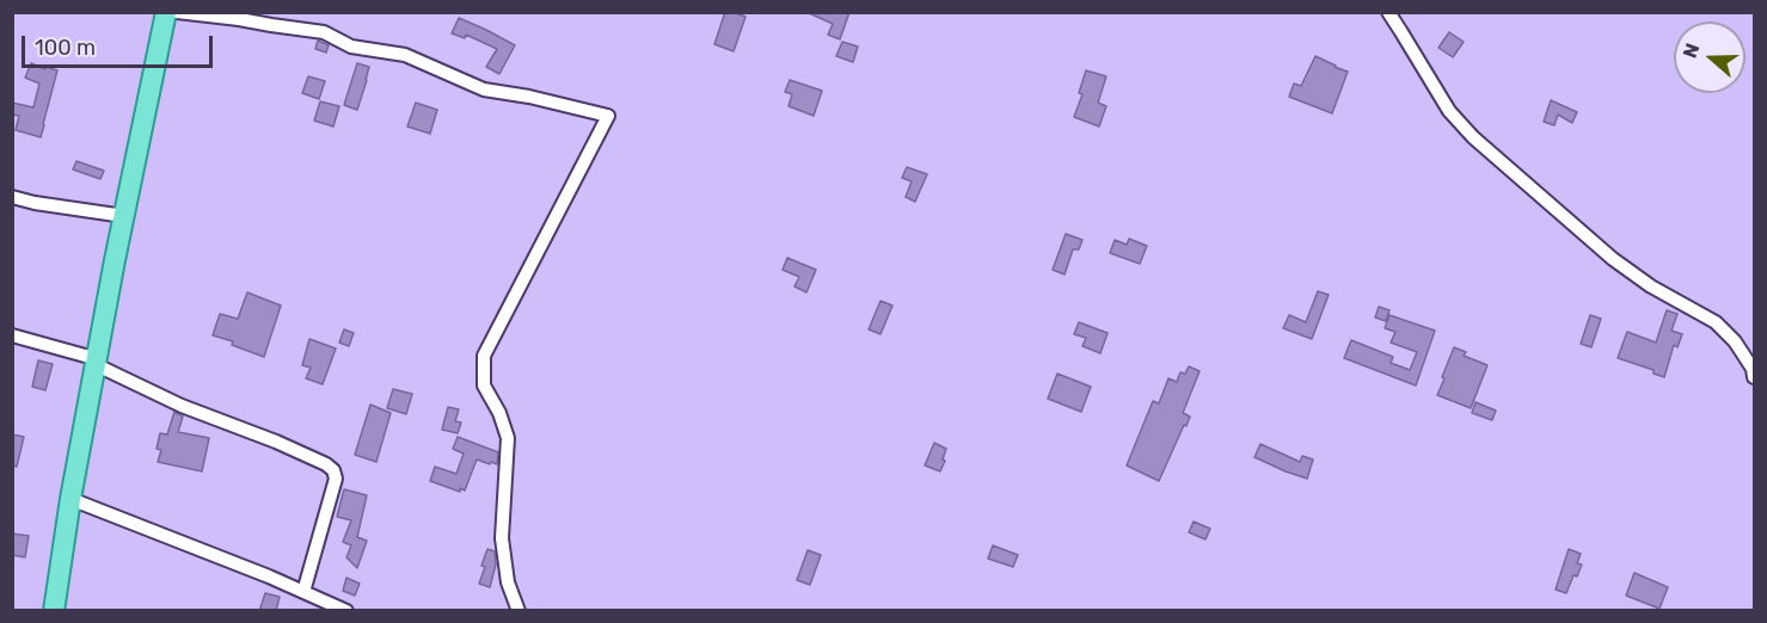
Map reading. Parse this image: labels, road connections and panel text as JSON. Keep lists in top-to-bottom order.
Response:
{
  "scale_bar": "100 m",
  "north": "left"
}
